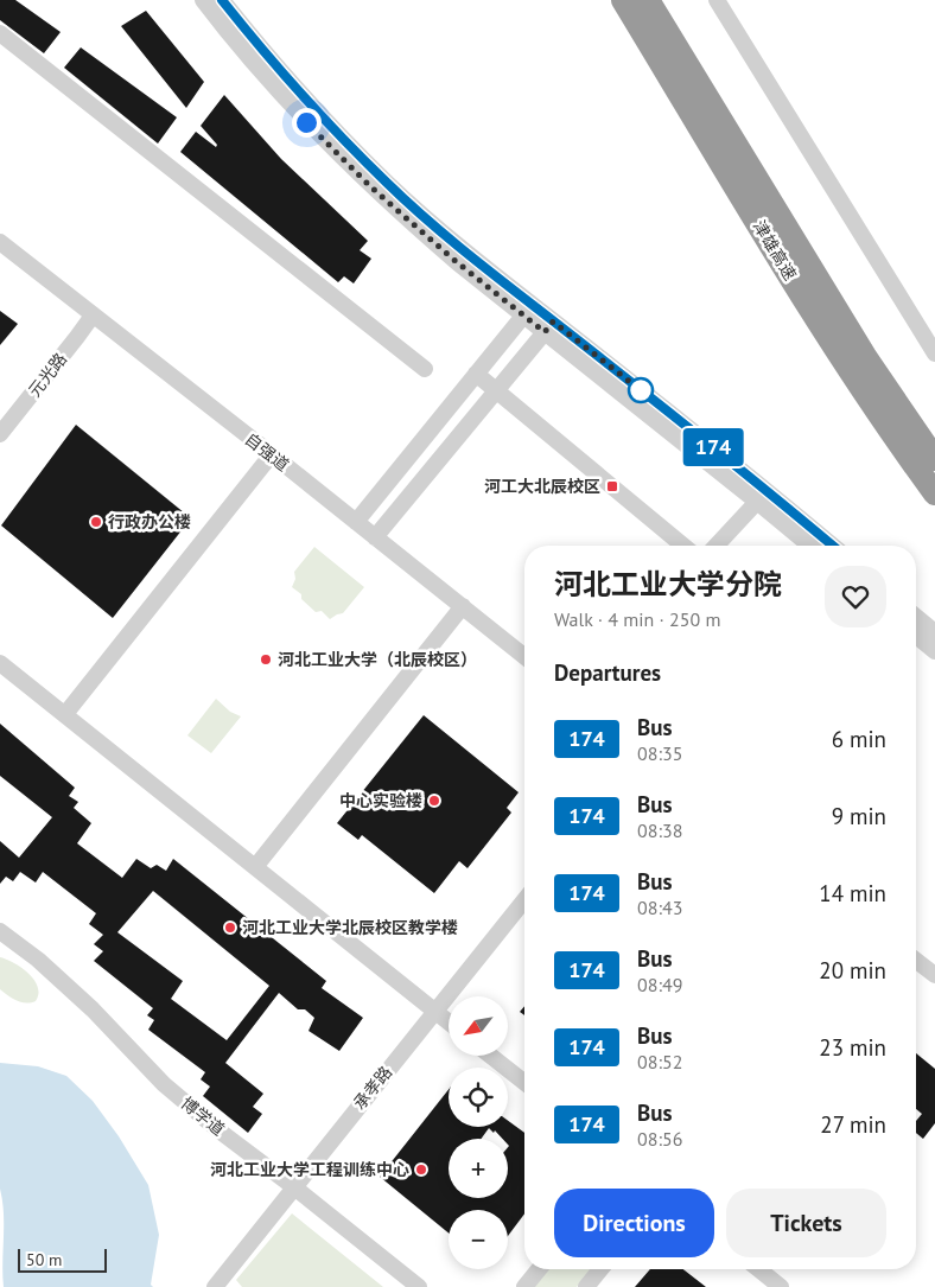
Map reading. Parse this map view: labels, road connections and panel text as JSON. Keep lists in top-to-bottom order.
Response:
{
  "streets": {
    "highway": ["津雄高速"],
    "street": [
      "元光路",
      "自强道",
      "承孝路",
      "博学道"
    ]
  },
  "crossings": [
    ["元光路", "自强道"],
    ["承孝路", "博学道"]
  ],
  "places": {
    "transit": ["河工大北辰校区"],
    "other": [
      "行政办公楼",
      "河北工业大学（北辰校区）",
      "中心实验楼",
      "河北工业大学北辰校区教学楼",
      "河北工业大学工程训练中心"
    ]
  },
  "lines": ["bus line 174"],
  "scale_bar": "50 m",
  "north": "bottom left",
  "page": {
    "on_map": "174",
    "heading": [
      ["河北工业大学分院", "Walk · 4 min · 250 m"],
      "Departures"
    ],
    "list": [
      {
        "mark": "174",
        "name": "Bus",
        "note": "08:35",
        "value": "6 min"
      },
      {
        "mark": "174",
        "name": "Bus",
        "note": "08:38",
        "value": "9 min"
      },
      {
        "mark": "174",
        "name": "Bus",
        "note": "08:43",
        "value": "14 min"
      },
      {
        "mark": "174",
        "name": "Bus",
        "note": "08:49",
        "value": "20 min"
      },
      {
        "mark": "174",
        "name": "Bus",
        "note": "08:52",
        "value": "23 min"
      },
      {
        "mark": "174",
        "name": "Bus",
        "note": "08:56",
        "value": "27 min"
      }
    ],
    "map_buttons": ["+", "−"],
    "buttons": ["Directions", "Tickets"],
    "scale": "50 m"
  }
}
